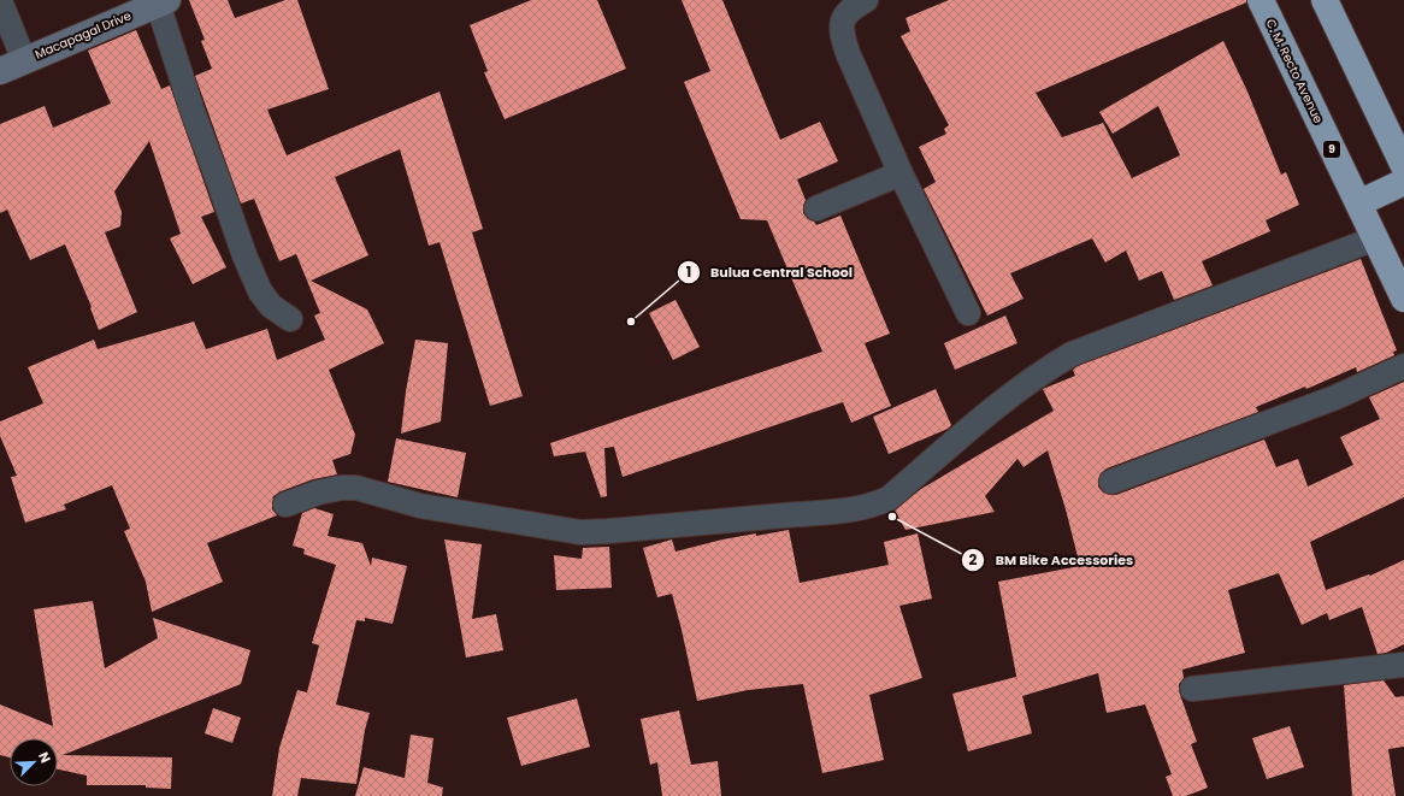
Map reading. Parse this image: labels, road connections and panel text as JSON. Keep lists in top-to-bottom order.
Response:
{
  "streets": {
    "highway": ["C. M. Recto Avenue", "9"],
    "main road": ["Macapagal Drive"]
  },
  "places": ["Bulua Central School", "BM Bike Accessories"],
  "north": "top right"
}
